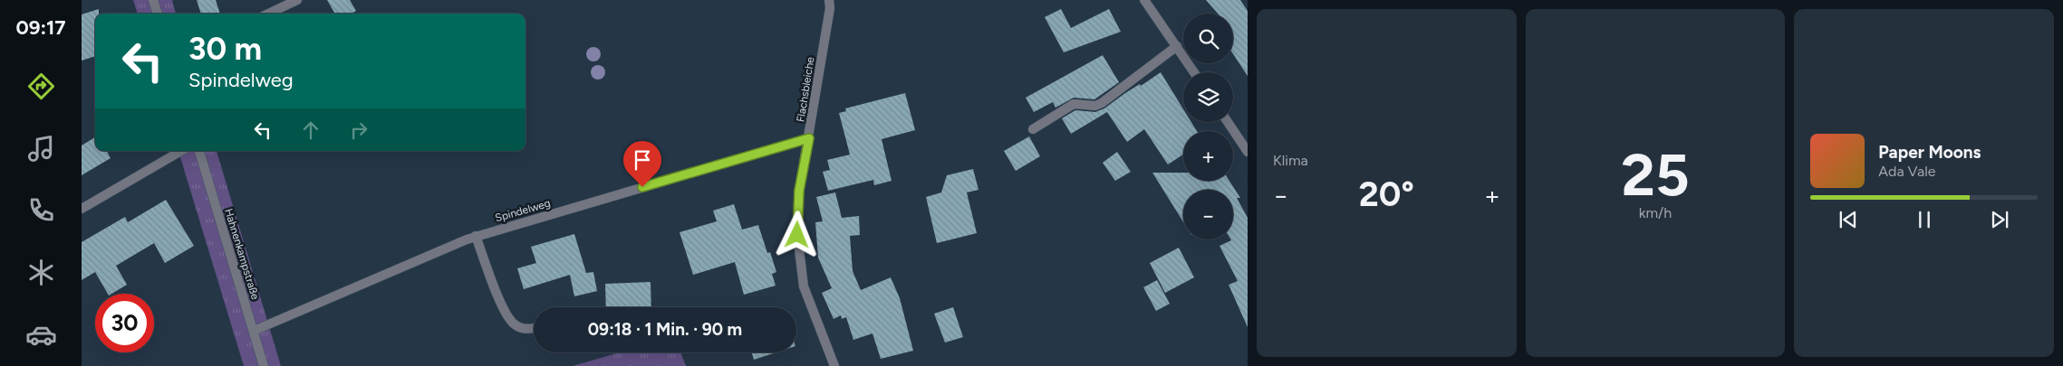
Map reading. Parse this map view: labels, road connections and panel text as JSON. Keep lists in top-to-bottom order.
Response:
{
  "streets": {
    "street": ["Flachsbleiche", "Spindelweg", "Hahnenkampstraße"]
  },
  "crossings": [
    ["Flachsbleiche", "Spindelweg"],
    ["Spindelweg", "Hahnenkampstraße"]
  ],
  "page": {
    "tabs": "09:17",
    "tile": [
      "Klima",
      ["25", "km/h"]
    ],
    "map_buttons": ["+", "−"],
    "turn": ["30 m", "Spindelweg"],
    "song": ["Paper Moons", "Ada Vale"],
    "heat": ["−", "20°", "+"],
    "limit": "30",
    "trip": "09:18 · 1 Min. · 90 m"
  }
}
